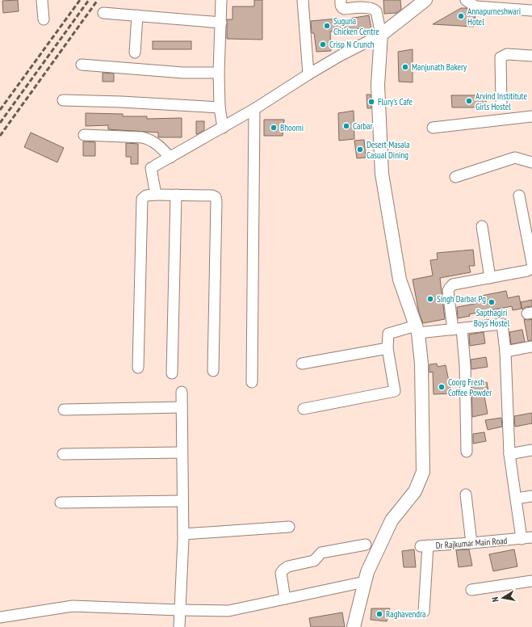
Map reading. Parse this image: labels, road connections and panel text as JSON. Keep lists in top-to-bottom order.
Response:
{
  "streets": {
    "street": ["Dr Rajkumar Main Road"]
  },
  "places": [
    "Annapurneshwari Hotel",
    "Suguna Chicken Centre",
    "Crisp N Crunch",
    "Manjunath Bakery",
    "Arvind Instititute Girls Hostel",
    "Flury's Cafe",
    "Carbar",
    "Bhoomi",
    "Desert Masala Casual Dining",
    "Singh Darbar Pg",
    "Sapthagiri Boys Hostel",
    "Coorg Fresh Coffee Powder",
    "Raghavendra"
  ],
  "north": "left"
}
